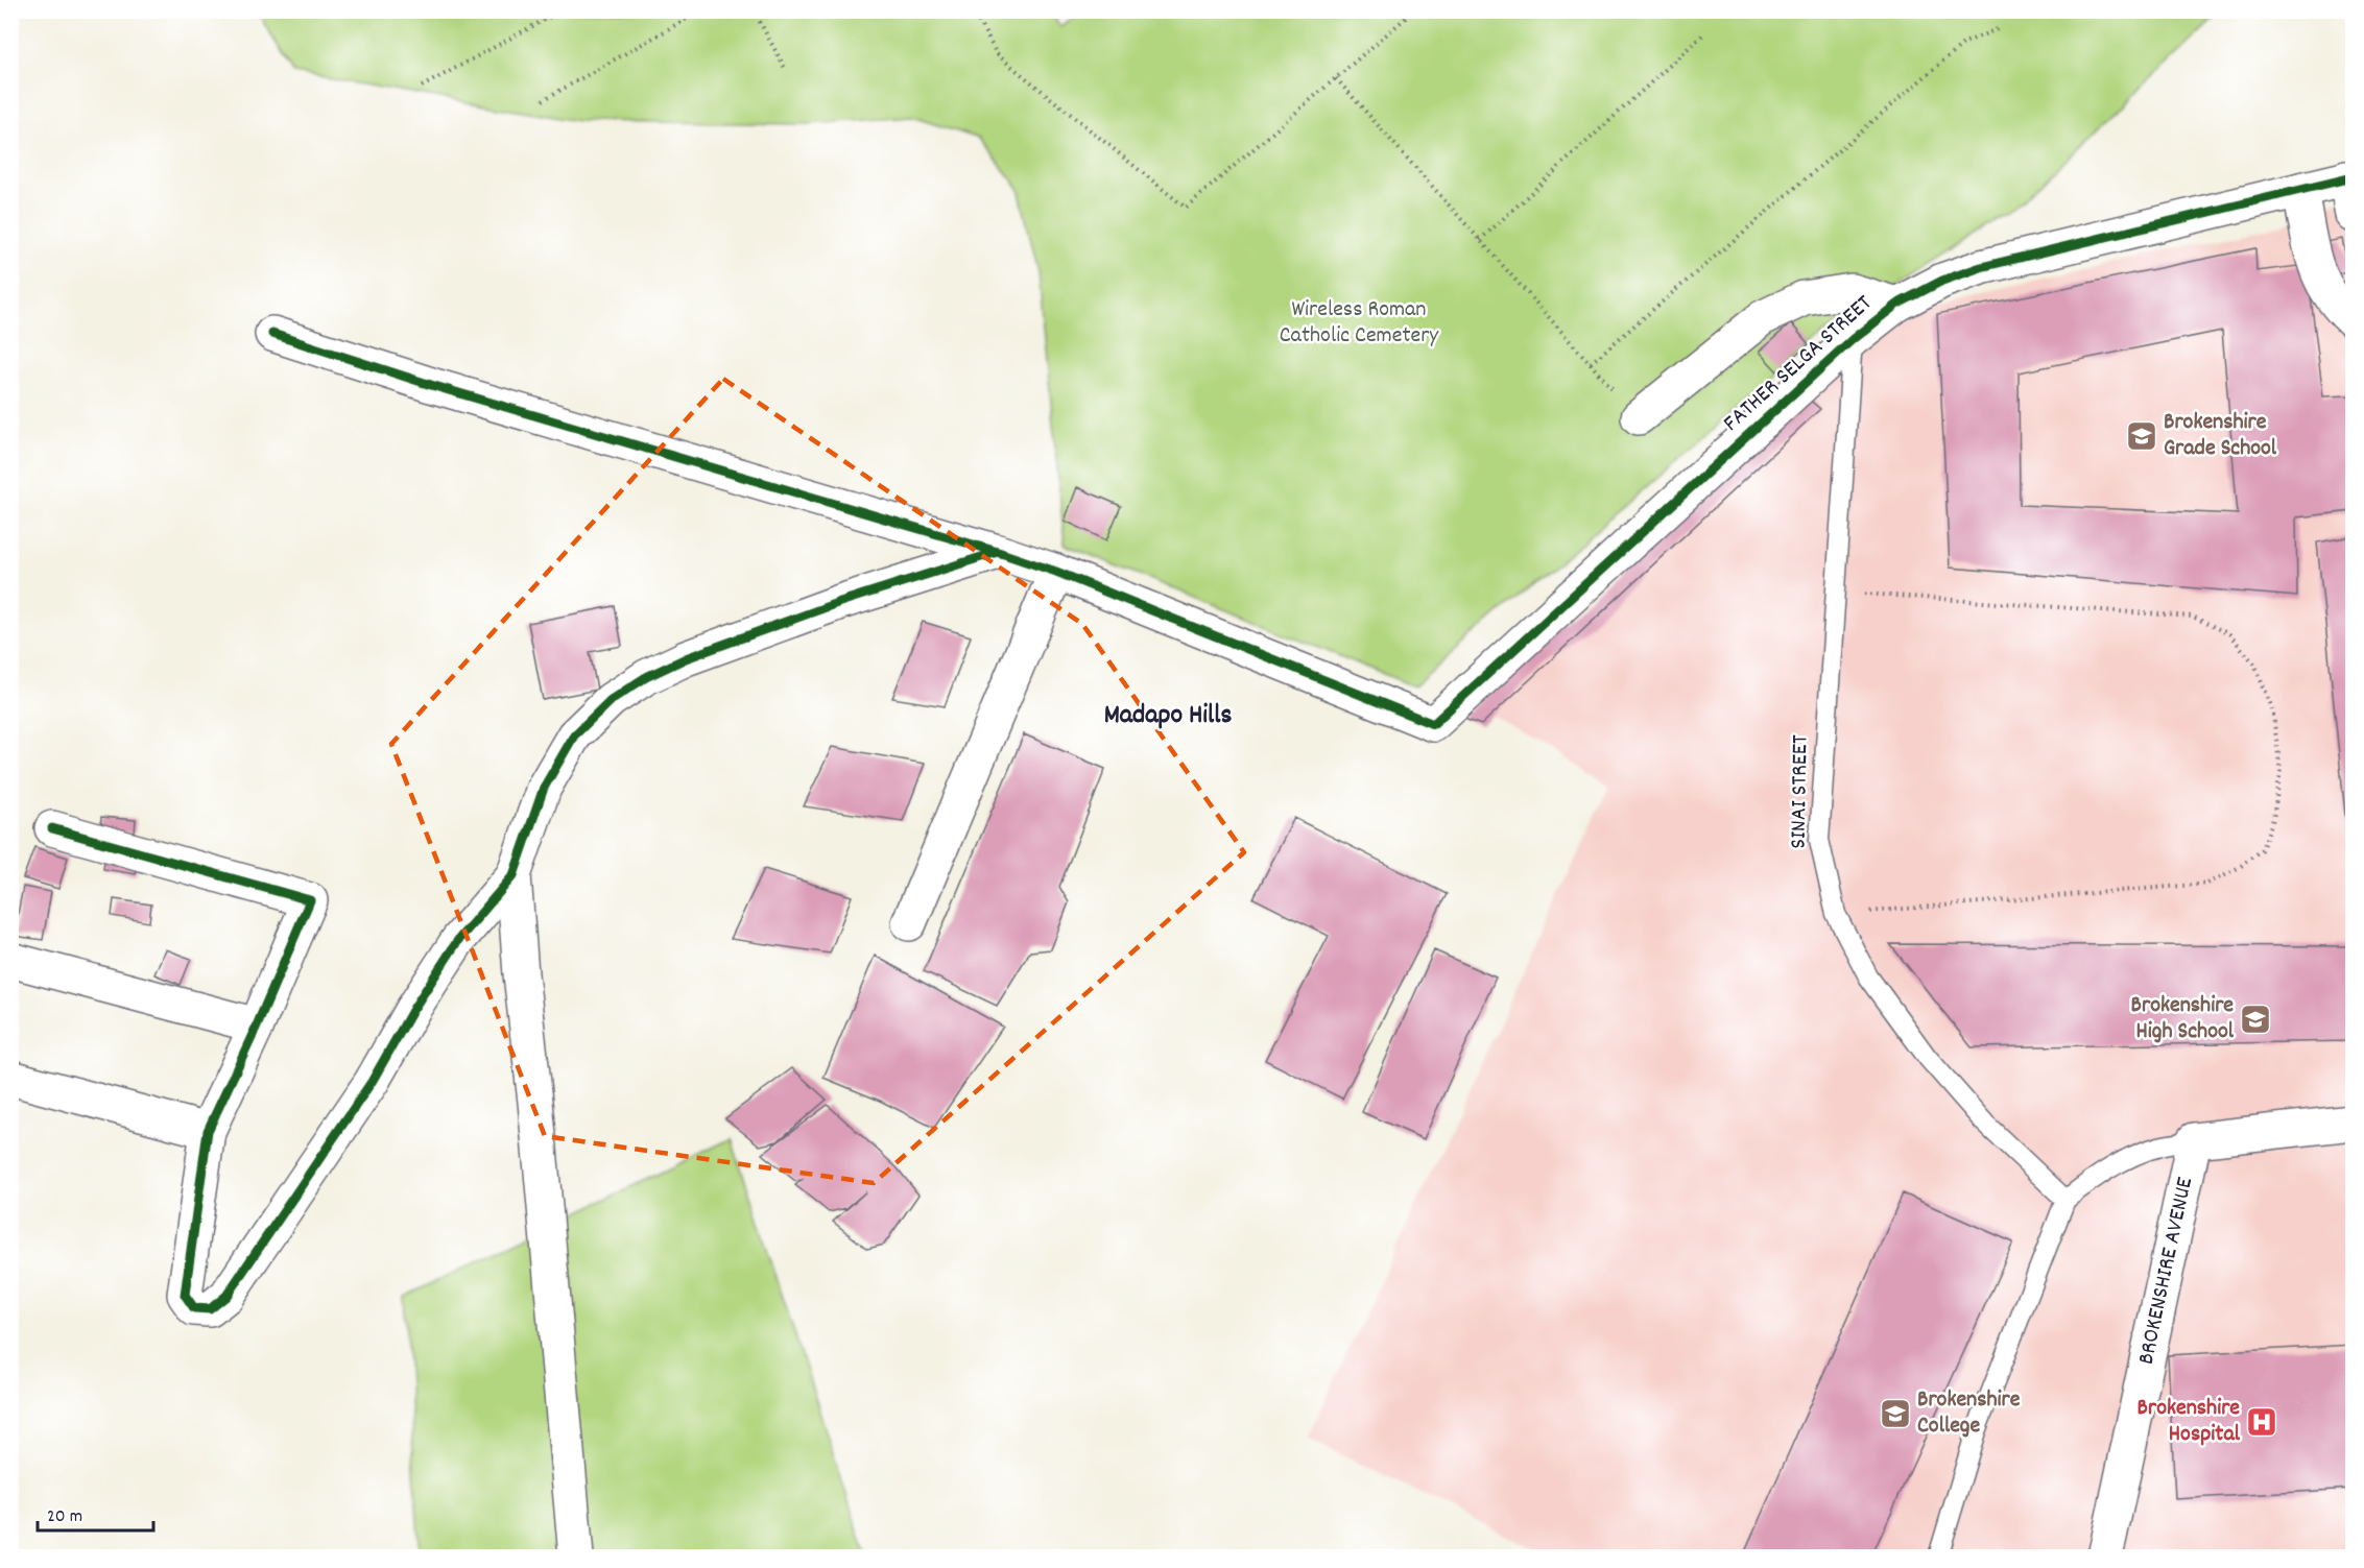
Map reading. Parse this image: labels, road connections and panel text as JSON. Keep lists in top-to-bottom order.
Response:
{
  "streets": {
    "street": ["FATHER SELGA STREET", "BROKENSHIRE AVENUE"],
    "lane": ["SINAI STREET"]
  },
  "crossings": [
    ["FATHER SELGA STREET", "SINAI STREET"]
  ],
  "districts": ["Madapo Hills"],
  "parks": ["Wireless Roman Catholic Cemetery"],
  "places": {
    "school or university": ["Brokenshire Grade School", "Brokenshire High School", "Brokenshire College"],
    "hospital": ["Brokenshire Hospital"]
  },
  "scale_bar": "20 m"
}
